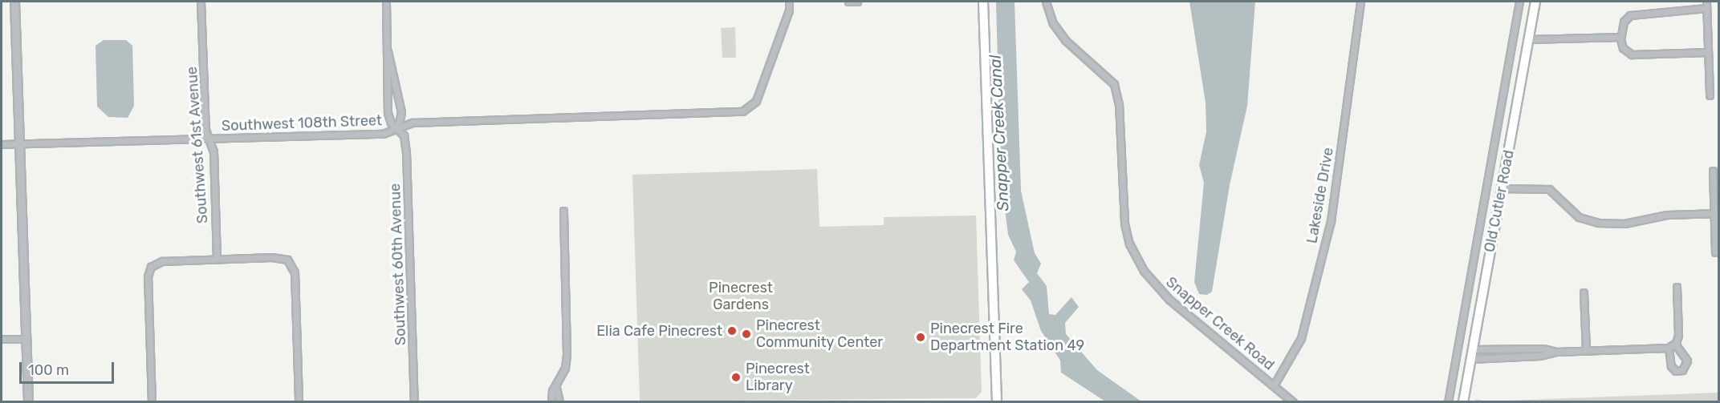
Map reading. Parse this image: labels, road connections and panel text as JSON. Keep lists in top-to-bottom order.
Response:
{
  "streets": {
    "main road": ["Old Cutler Road"],
    "street": [
      "Southwest 108th Street",
      "Southwest 61st Avenue",
      "Lakeside Drive",
      "Southwest 60th Avenue",
      "Snapper Creek Road"
    ]
  },
  "crossings": [
    ["Southwest 108th Street", "Southwest 61st Avenue"],
    ["Southwest 108th Street", "Southwest 60th Avenue"],
    ["Lakeside Drive", "Snapper Creek Road"]
  ],
  "water": ["Snapper Creek Canal"],
  "parks": ["Pinecrest Gardens"],
  "places": [
    "Elia Cafe Pinecrest",
    "Pinecrest Community Center",
    "Pinecrest Fire Department Station 49",
    "Pinecrest Library"
  ],
  "scale_bar": "100 m"
}
